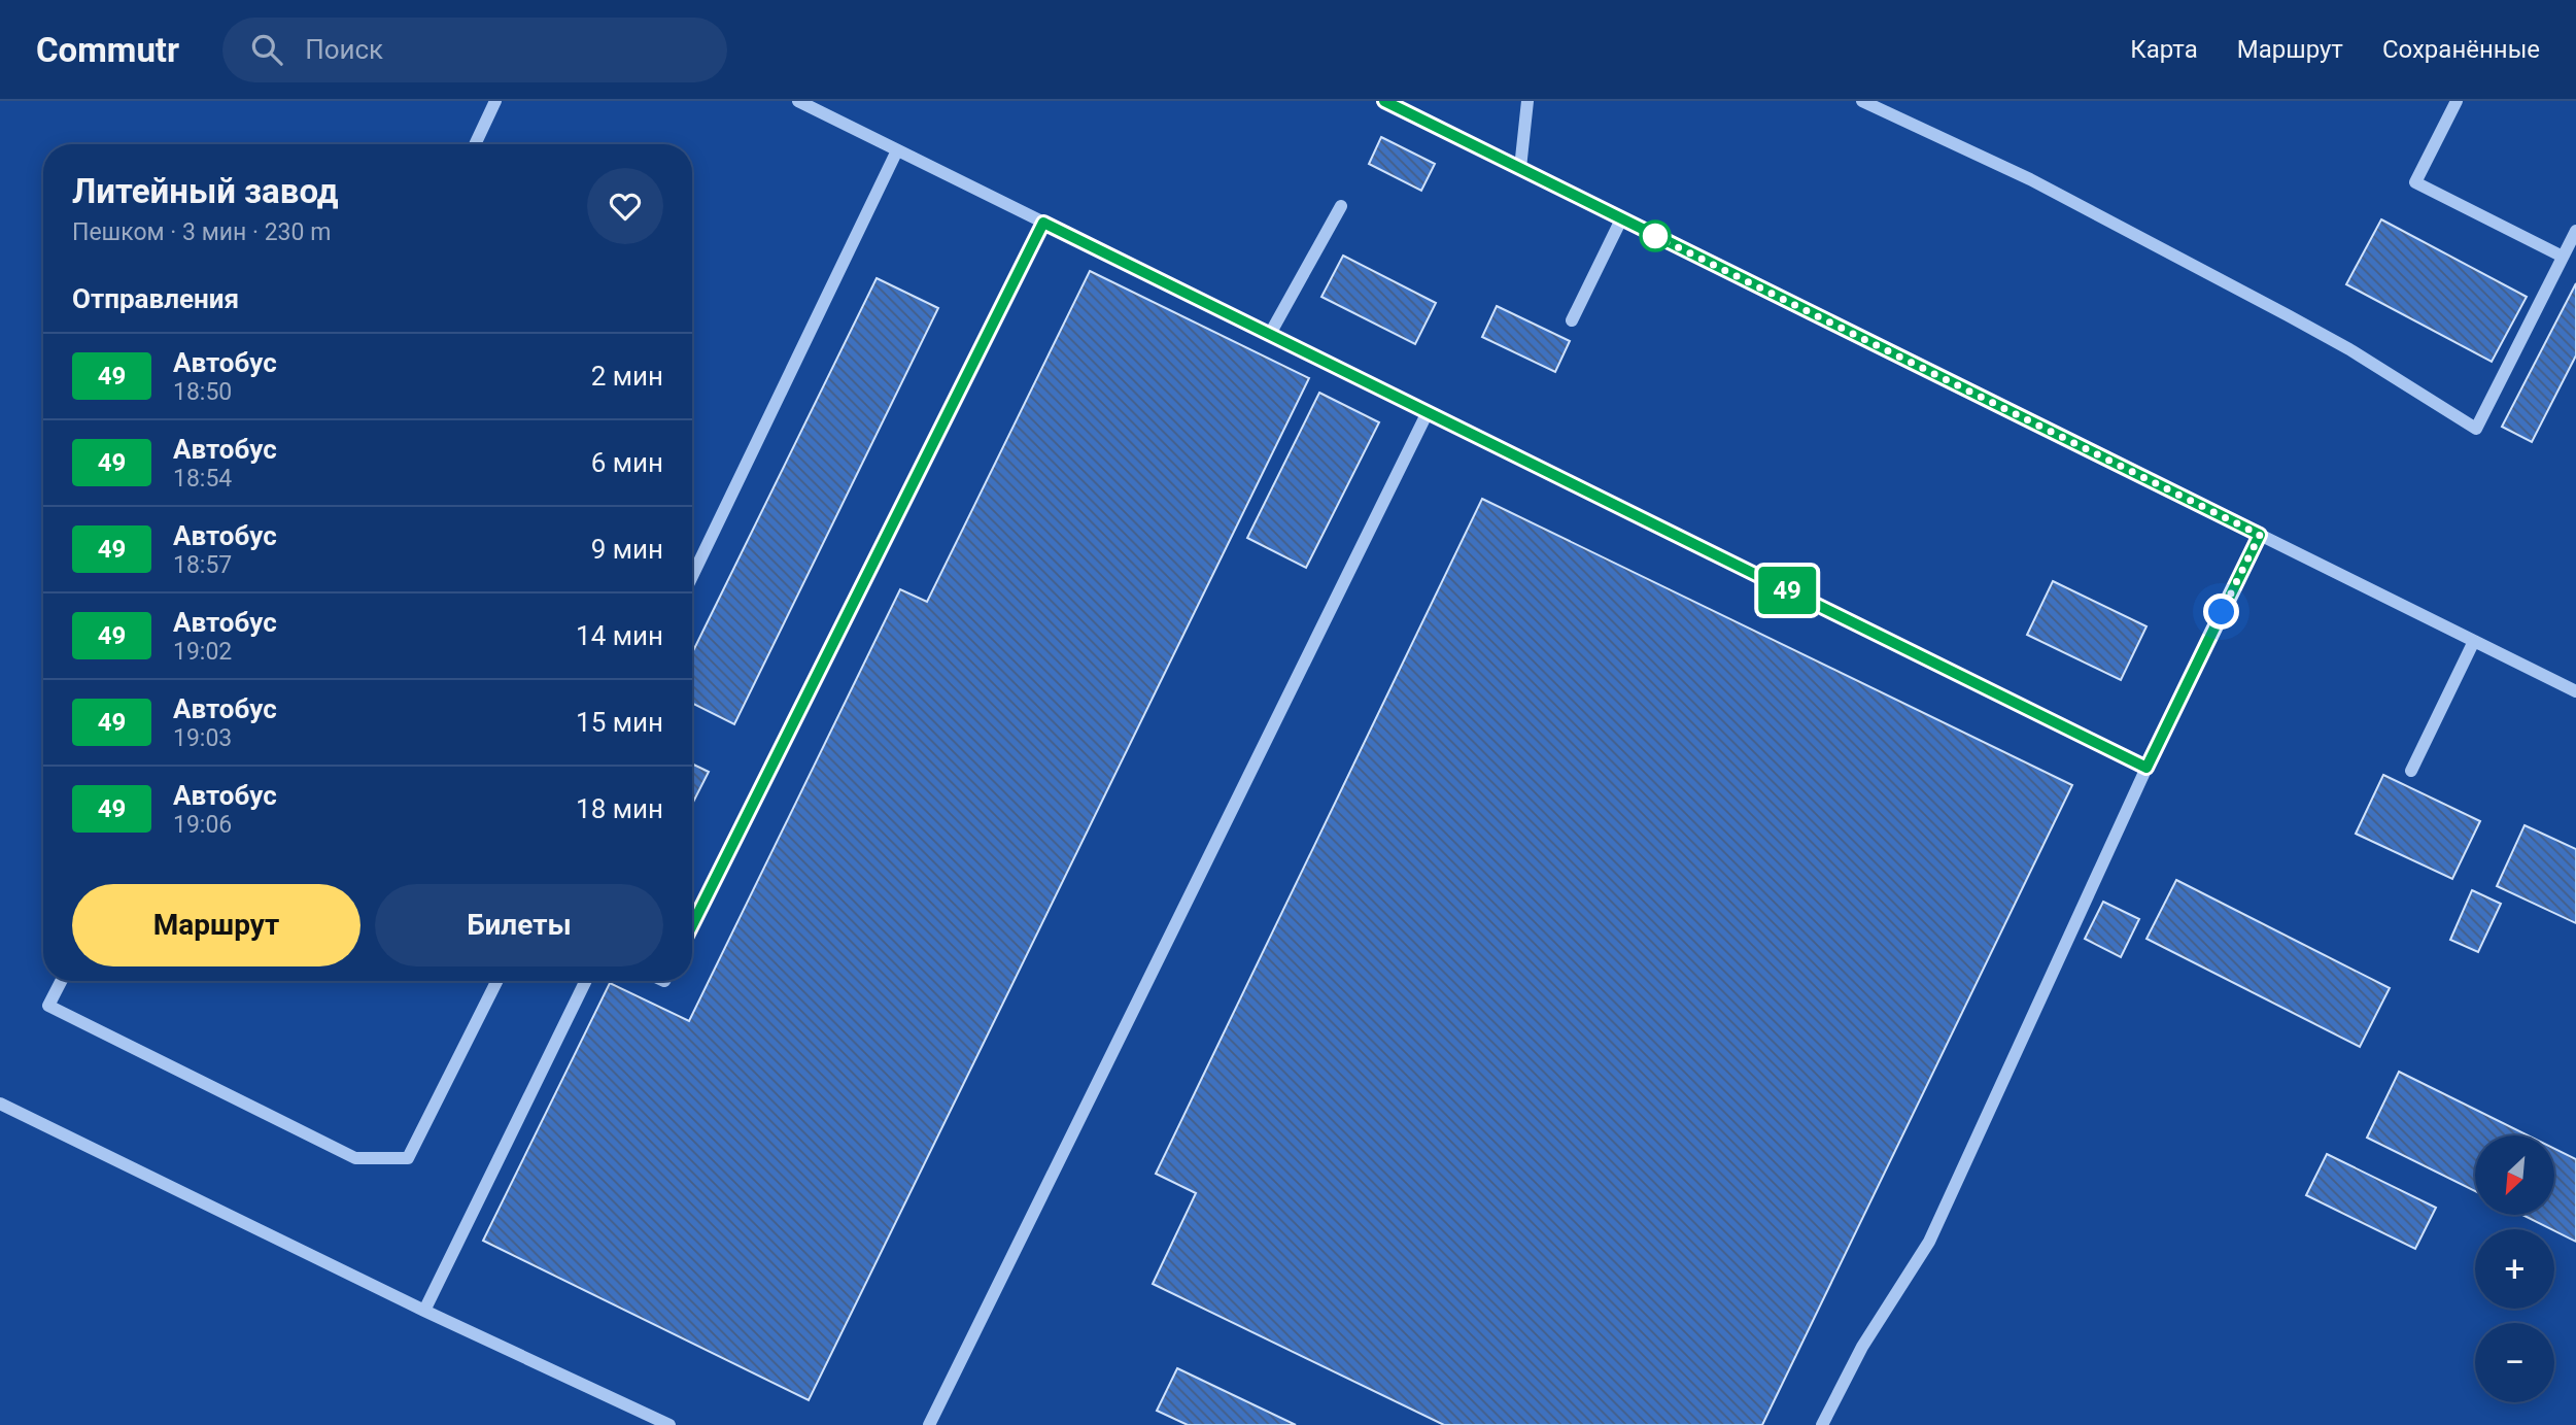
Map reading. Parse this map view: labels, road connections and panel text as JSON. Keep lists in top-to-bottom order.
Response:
{
  "lines": ["bus line 49"],
  "north": "bottom left",
  "page": {
    "header": "Commutr",
    "search": "Поиск",
    "nav": ["Карта", "Маршрут", "Сохранённые"],
    "on_map": "49",
    "heading": [
      ["Литейный завод", "Пешком · 3 мин · 230 m"],
      "Отправления"
    ],
    "list": [
      {
        "mark": "49",
        "name": "Автобус",
        "note": "18:50",
        "value": "2 мин"
      },
      {
        "mark": "49",
        "name": "Автобус",
        "note": "18:54",
        "value": "6 мин"
      },
      {
        "mark": "49",
        "name": "Автобус",
        "note": "18:57",
        "value": "9 мин"
      },
      {
        "mark": "49",
        "name": "Автобус",
        "note": "19:02",
        "value": "14 мин"
      },
      {
        "mark": "49",
        "name": "Автобус",
        "note": "19:03",
        "value": "15 мин"
      },
      {
        "mark": "49",
        "name": "Автобус",
        "note": "19:06",
        "value": "18 мин"
      }
    ],
    "buttons": ["Маршрут", "Билеты"],
    "map_buttons": ["+", "−"]
  }
}
